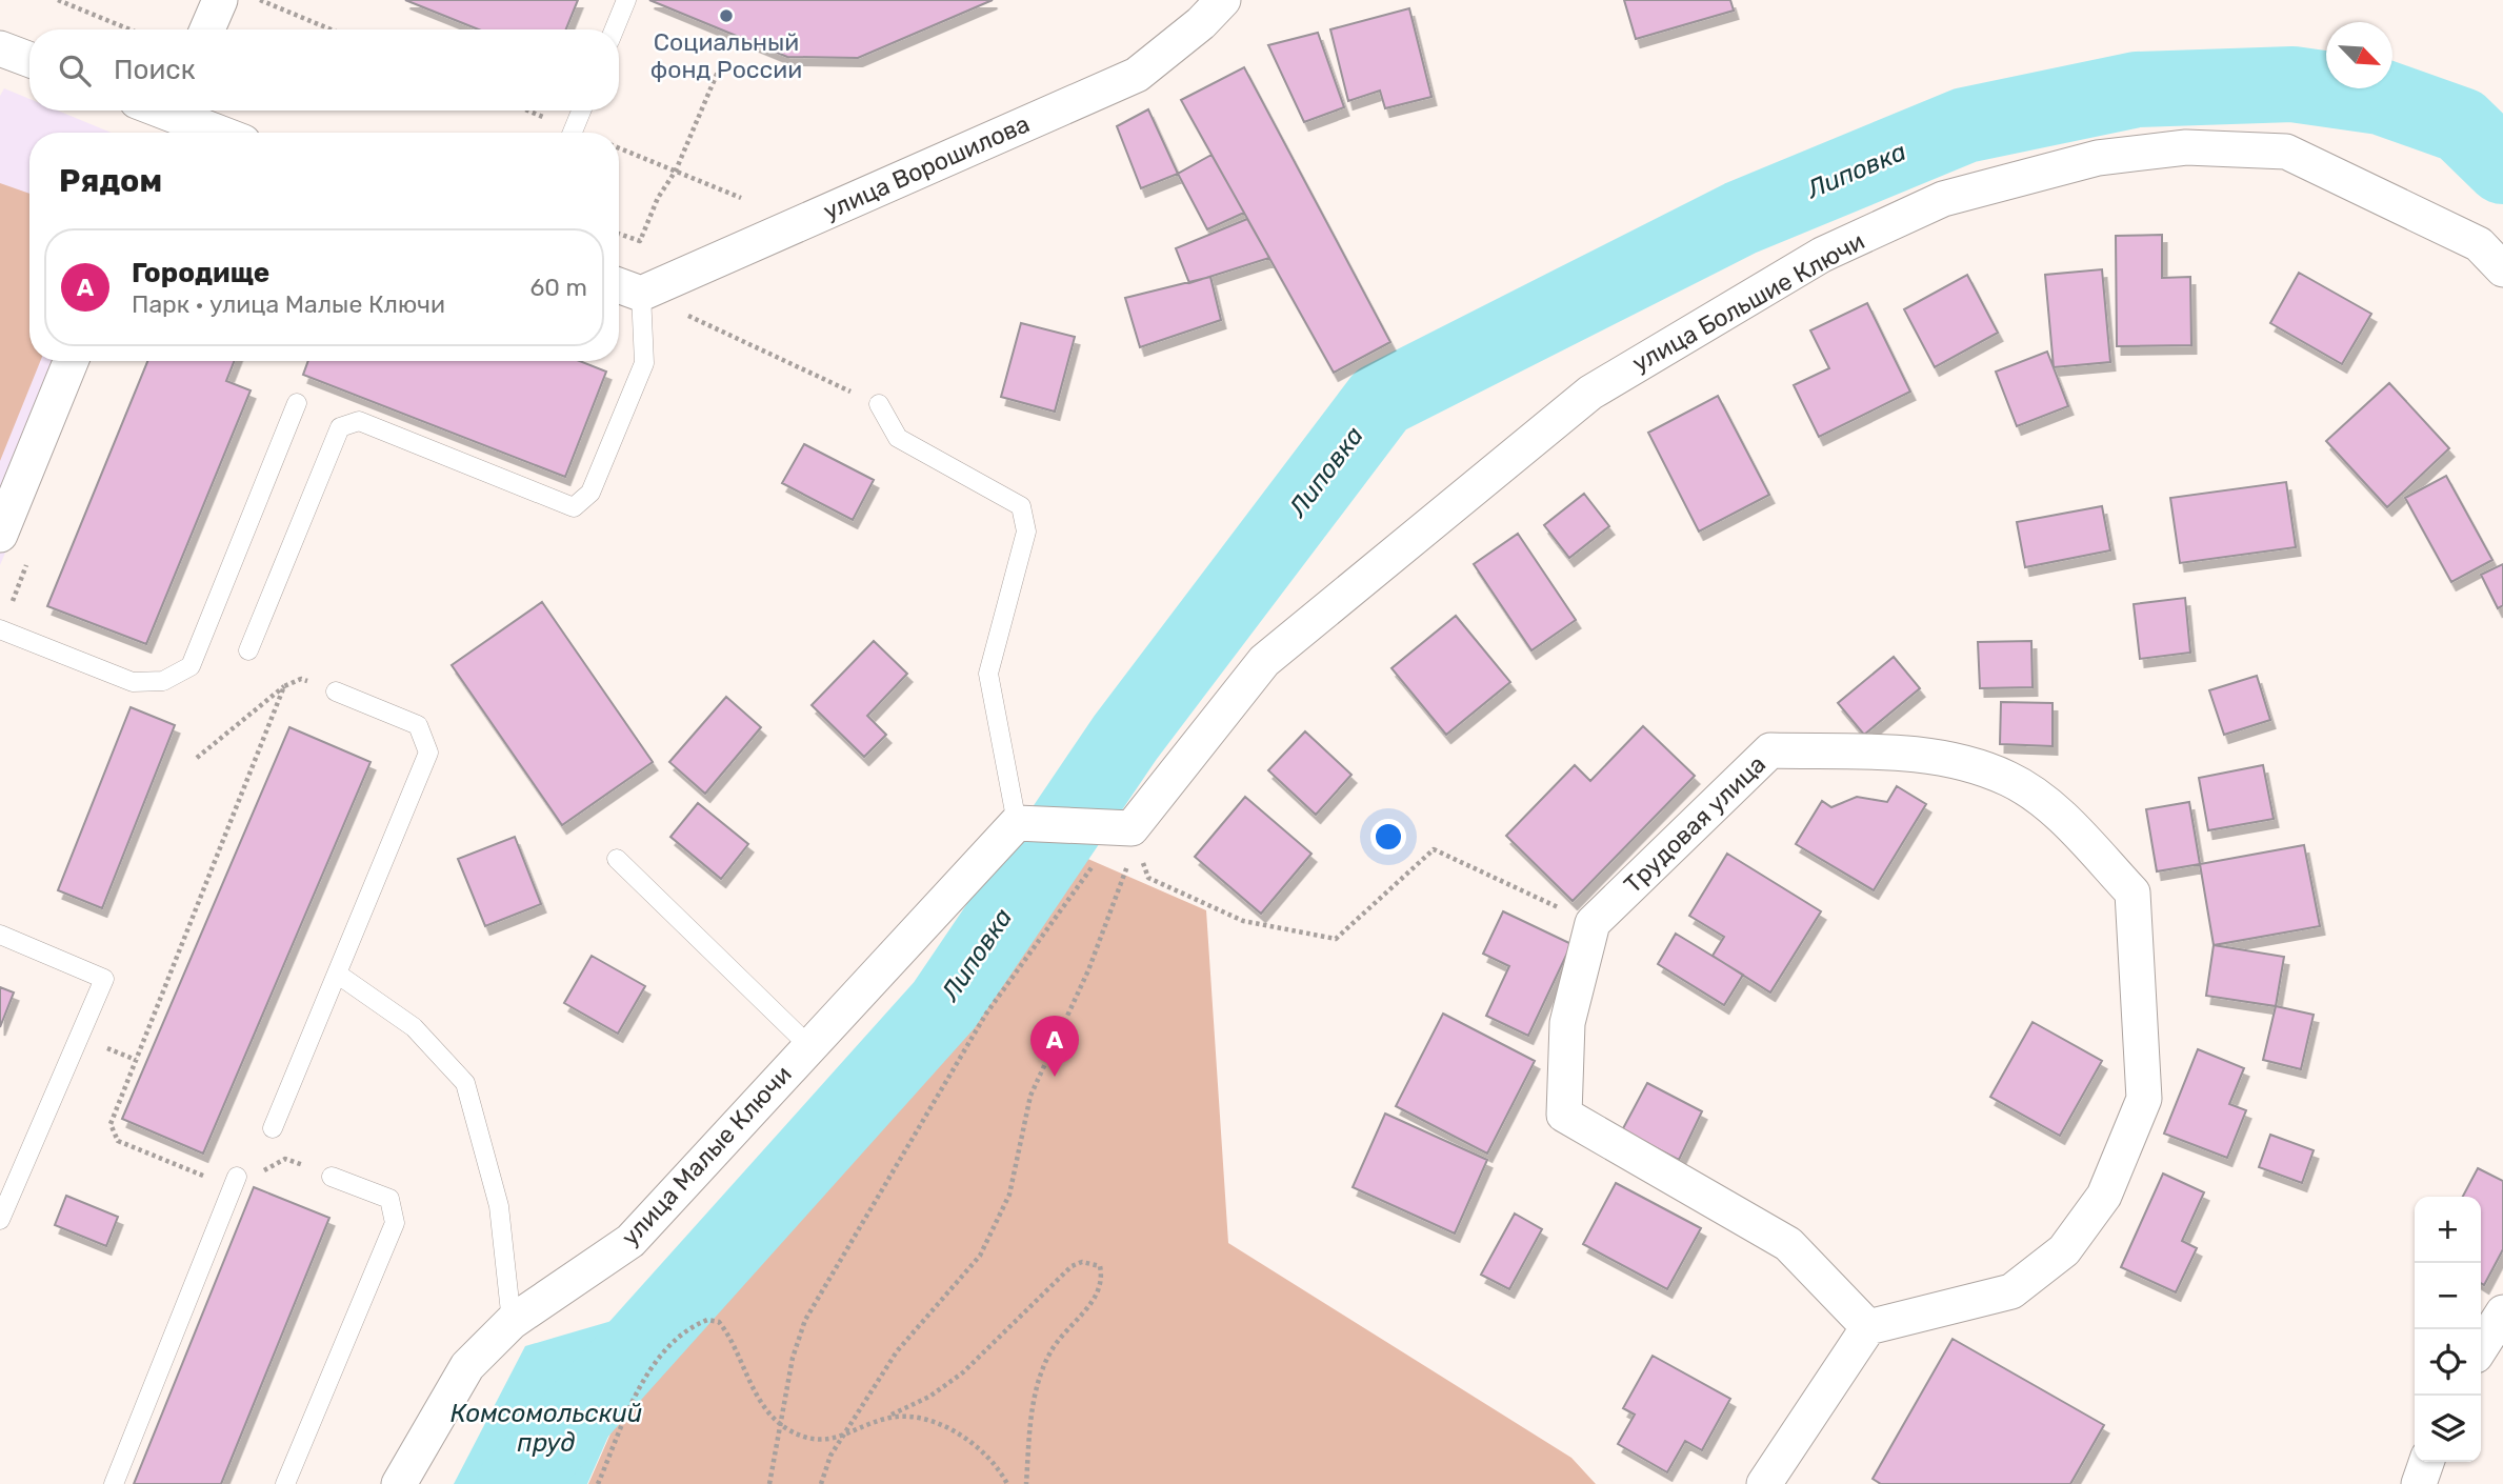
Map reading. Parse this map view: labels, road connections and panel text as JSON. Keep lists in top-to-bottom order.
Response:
{
  "streets": {
    "street": [
      "улица Ворошилова",
      "улица Большие Ключи",
      "Трудовая улица",
      "улица Малые Ключи"
    ]
  },
  "water": ["Липовка", "Комсомольский пруд"],
  "places": ["Социальный фонд России"],
  "north": "bottom right",
  "page": {
    "search": "Поиск",
    "heading": "Рядом",
    "list": [
      {
        "mark": "A",
        "name": "Городище",
        "note": "Парк · улица Малые Ключи",
        "value": "60 m"
      }
    ],
    "pins": "A",
    "map_buttons": ["+", "−"]
  }
}
